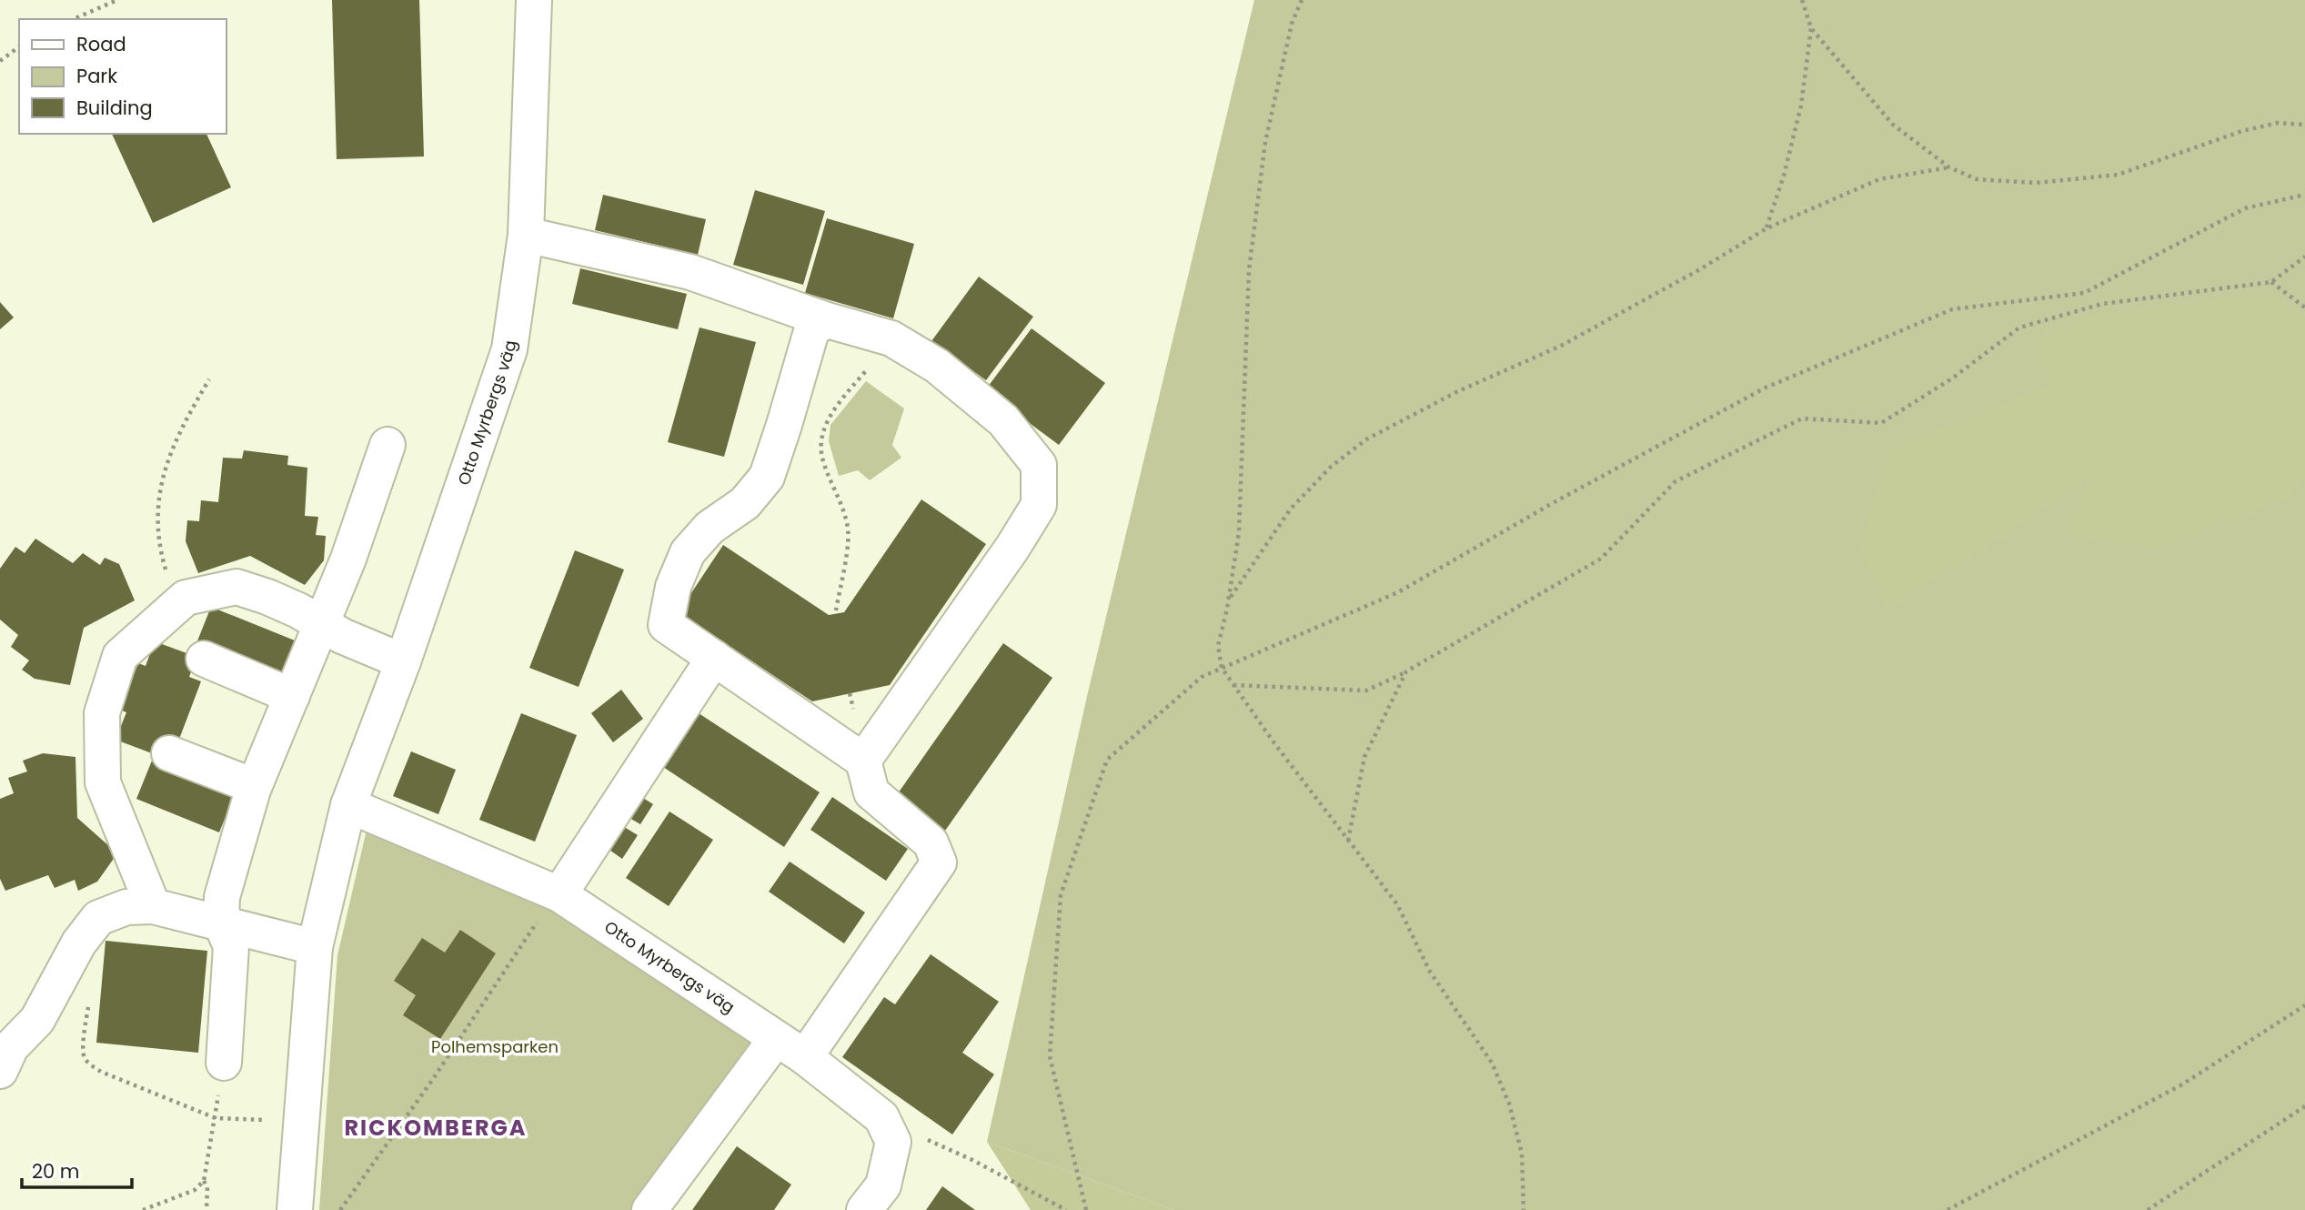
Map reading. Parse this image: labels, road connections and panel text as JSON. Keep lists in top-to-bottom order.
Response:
{
  "streets": {
    "street": ["Otto Myrbergs väg"]
  },
  "districts": ["RICKOMBERGA"],
  "parks": ["Polhemsparken"],
  "legend": ["Road", "Park", "Building"],
  "scale_bar": "20 m"
}
